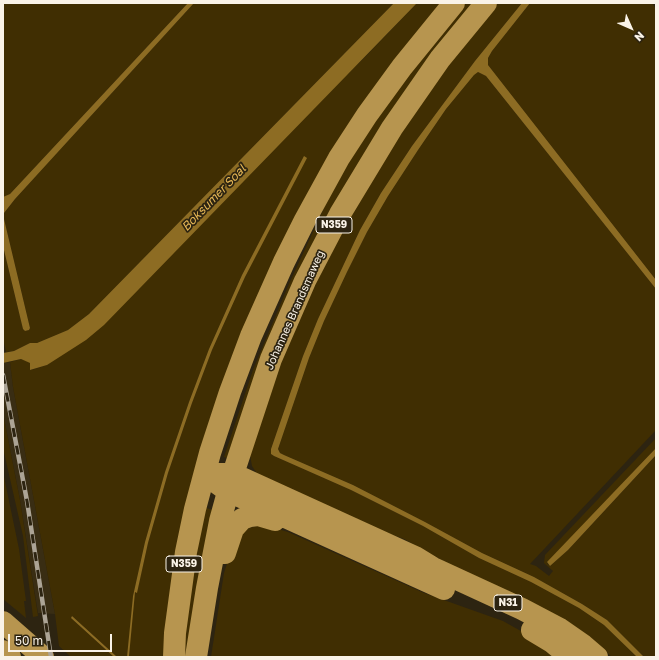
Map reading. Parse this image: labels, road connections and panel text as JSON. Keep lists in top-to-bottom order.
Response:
{
  "streets": {
    "highway": ["N359", "Johannes Brandsmaweg", "N31"]
  },
  "crossings": [
    ["Johannes Brandsmaweg", "N31"]
  ],
  "water": ["Boksumer Soal"],
  "scale_bar": "50 m",
  "north": "bottom right"
}
